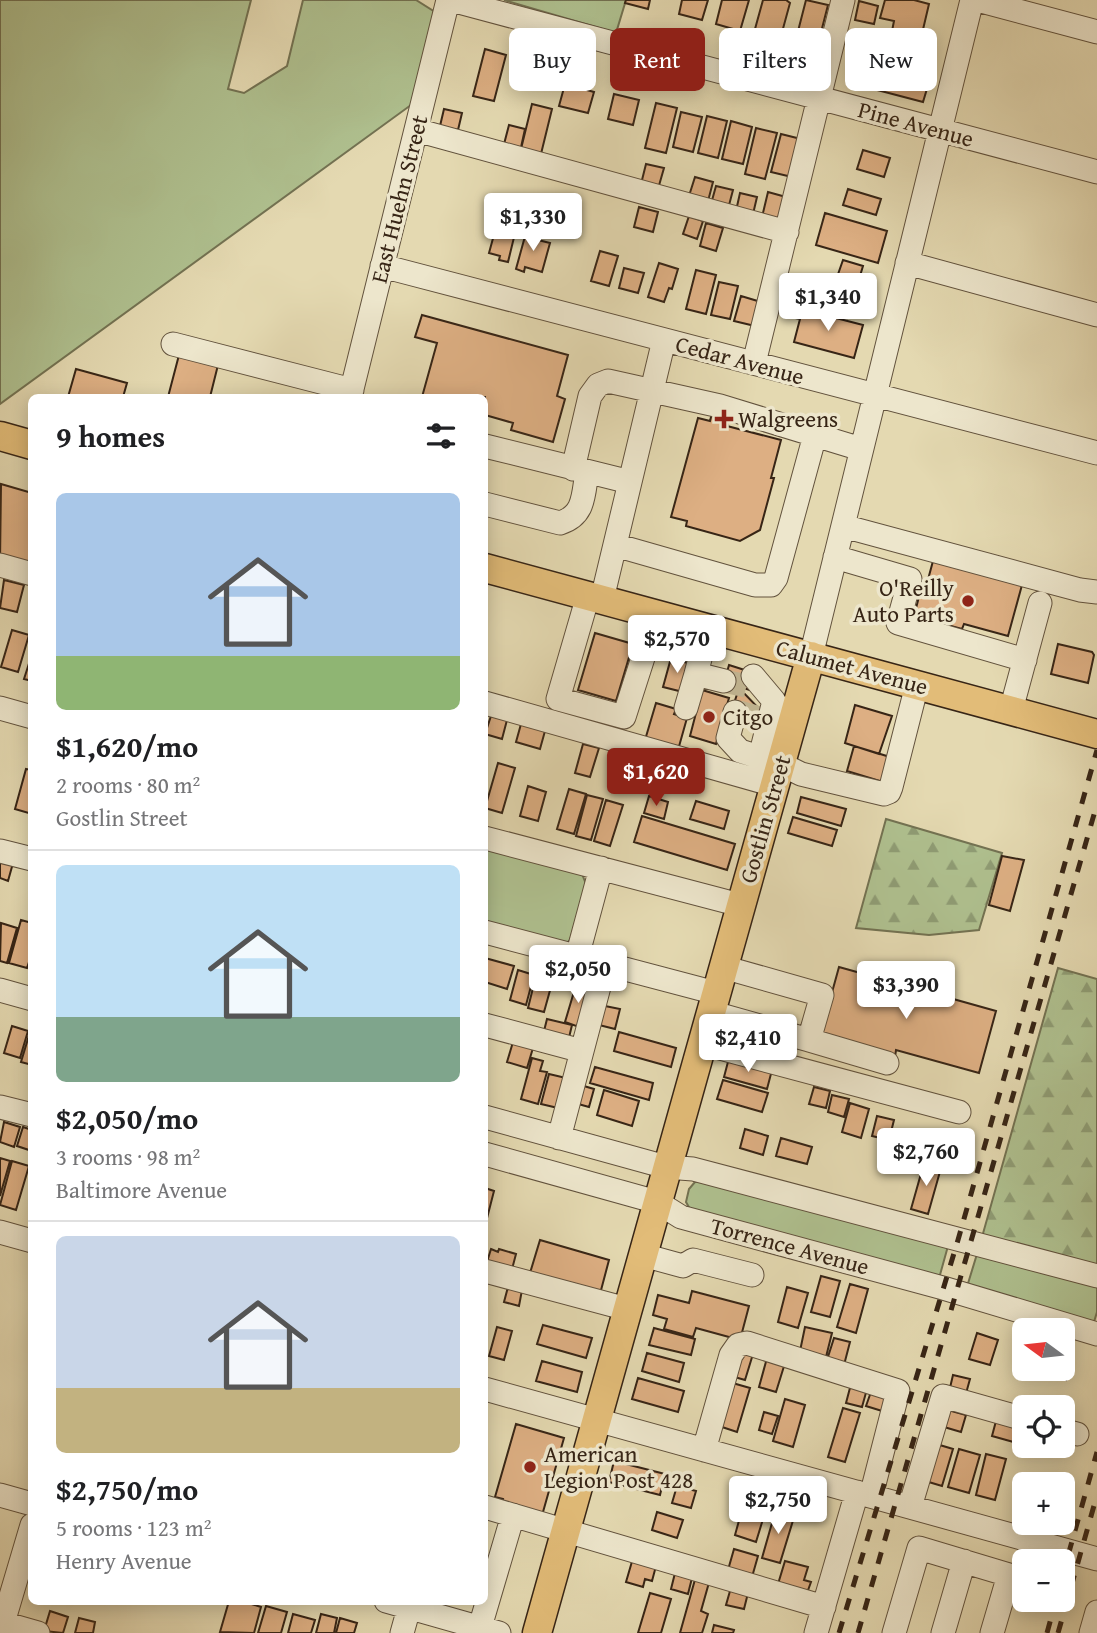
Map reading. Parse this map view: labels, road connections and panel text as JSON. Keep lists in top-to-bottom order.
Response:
{
  "streets": {
    "main road": ["Calumet Avenue", "Gostlin Street"],
    "street": [
      "Pine Avenue",
      "East Huehn Street",
      "Cedar Avenue",
      "Torrence Avenue"
    ]
  },
  "crossings": [
    ["Pine Avenue", "East Huehn Street"],
    ["Pine Avenue", "Gostlin Street"],
    ["East Huehn Street", "Cedar Avenue"],
    ["Cedar Avenue", "Gostlin Street"],
    ["Calumet Avenue", "Gostlin Street"],
    ["Gostlin Street", "Torrence Avenue"]
  ],
  "places": {
    "health": ["Walgreens"],
    "other": ["O'Reilly Auto Parts", "Citgo", "American Legion Post 428"]
  },
  "north": "left",
  "page": {
    "chip": [
      "Buy",
      "Rent",
      "Filters",
      "New"
    ],
    "price": [
      "$1,330",
      "$1,340",
      "$2,570",
      "$1,620",
      "$2,050",
      "$3,390",
      "$2,410",
      "$2,760",
      "$2,750"
    ],
    "heading": "9 homes",
    "list": [
      {
        "name": "$1,620/mo",
        "note": "2 rooms · 80 m² · Gostlin Street"
      },
      {
        "name": "$2,050/mo",
        "note": "3 rooms · 98 m² · Baltimore Avenue"
      },
      {
        "name": "$2,750/mo",
        "note": "5 rooms · 123 m² · Henry Avenue"
      }
    ],
    "map_buttons": ["+", "−"]
  }
}
